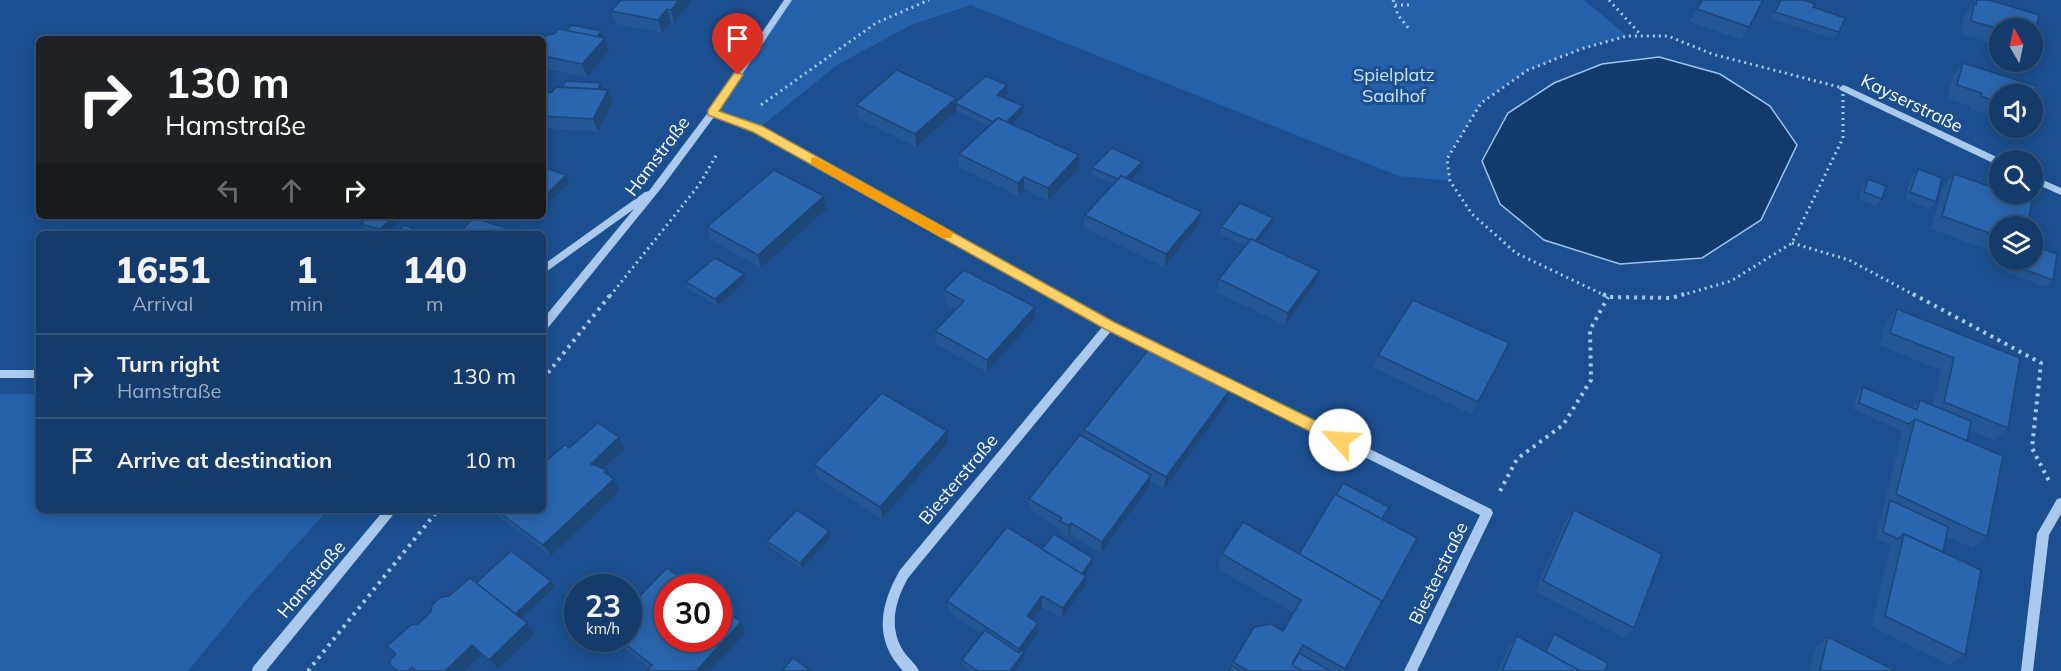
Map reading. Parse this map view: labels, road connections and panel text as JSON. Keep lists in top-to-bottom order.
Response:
{
  "streets": {
    "street": ["Kayserstraße", "Hamstraße", "Biesterstraße"]
  },
  "crossings": [
    ["Hamstraße", "Biesterstraße"]
  ],
  "parks": ["Spielplatz Saalhof"],
  "north": "top",
  "page": {
    "turn": ["130 m", "Hamstraße"],
    "eta": [
      "16:51",
      "Arrival",
      "1",
      "min",
      "140",
      "m"
    ],
    "list": [
      {
        "name": "Turn right",
        "note": "Hamstraße",
        "value": "130 m"
      },
      {
        "name": "Arrive at destination",
        "value": "10 m"
      }
    ],
    "speed": "23 km/h",
    "limit": "30"
  }
}
